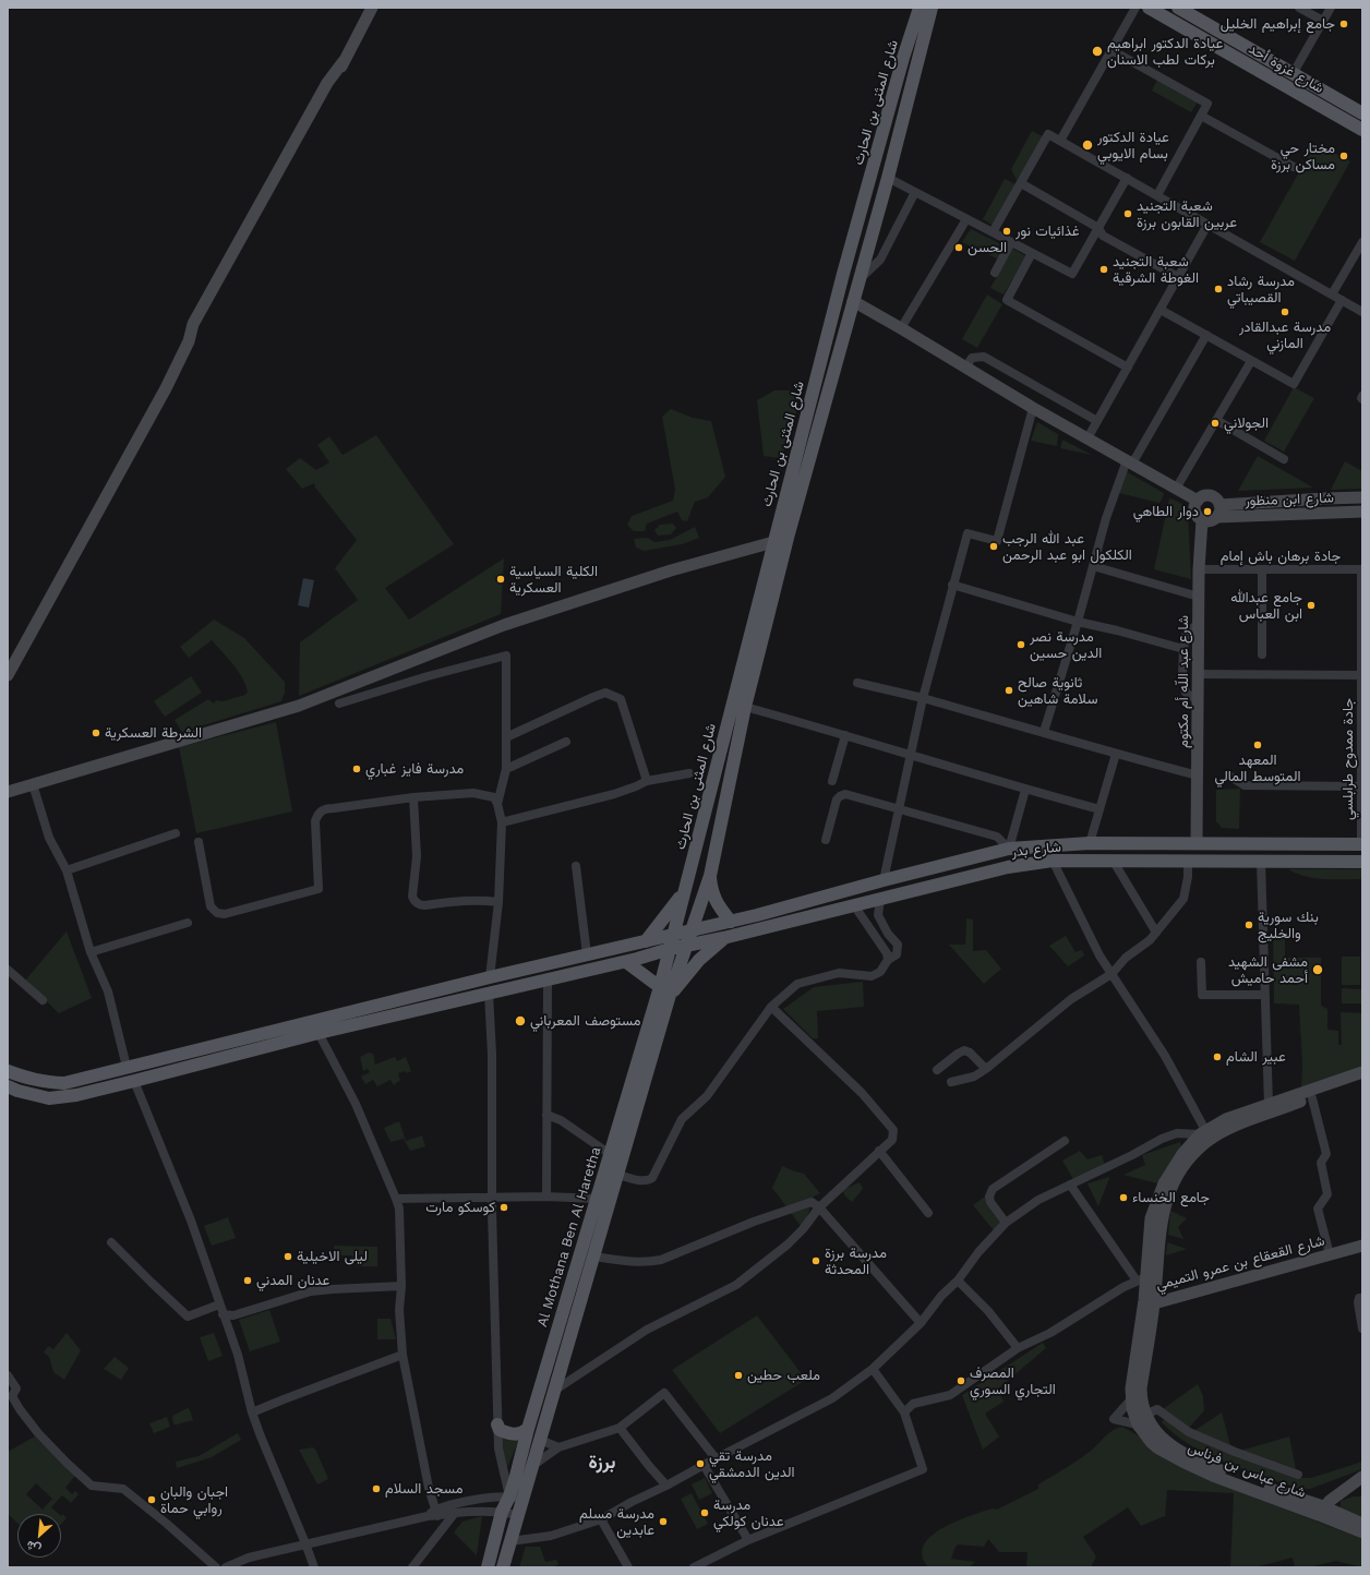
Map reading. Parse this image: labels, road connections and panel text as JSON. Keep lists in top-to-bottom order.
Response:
{
  "streets": {
    "main road": [
      "شارع غزوة أحد",
      "شارع المثنى بن الحارث",
      "شارع ابن منظور",
      "شارع عبد اللّه أم مكتوم",
      "شارع بدر",
      "Al Mothana Ben Al Haretha",
      "شارع القعقاع بن عمرو التميمي",
      "شارع عباس بن فرناس"
    ],
    "street": ["جادة برهان باش إمام", "جادة ممدوح طرابلسي"]
  },
  "crossings": [
    ["شارع المثنى بن الحارث", "شارع بدر"],
    ["شارع المثنى بن الحارث", "Al Mothana Ben Al Haretha"],
    ["شارع ابن منظور", "شارع عبد اللّه أم مكتوم"],
    ["جادة برهان باش إمام", "شارع عبد اللّه أم مكتوم"],
    ["جادة برهان باش إمام", "جادة ممدوح طرابلسي"],
    ["شارع عبد اللّه أم مكتوم", "شارع بدر"],
    ["جادة ممدوح طرابلسي", "شارع بدر"],
    ["شارع القعقاع بن عمرو التميمي", "شارع عباس بن فرناس"]
  ],
  "districts": ["برزة"],
  "places": [
    "جامع إبراهيم الخليل",
    "عيادة الدكتور ابراهيم بركات لطب الاسنان",
    "عيادة الدكتور بسام الايوبي",
    "مختار حي مساكن برزة",
    "شعبة التجنيد عربين القابون برزة",
    "غذائيات نور",
    "الحسن",
    "شعبة التجنيد الغوطة الشرقية",
    "مدرسة رشاد القصيباتي",
    "مدرسة عبدالقادر المازني",
    "الجولاني",
    "دوار الطاهي",
    "عبد الله الرجب الكلكول ابو عبد الرحمن",
    "الكلية السياسية العسكرية",
    "جامع عبدالله ابن العباس",
    "مدرسة نصر الدين حسين",
    "ثانوية صالح سلامة شاهين",
    "الشرطة العسكرية",
    "المعهد المتوسط المالي",
    "مدرسة فايز غباري",
    "بنك سورية والخليج",
    "مشفى الشهيد أحمد حاميش",
    "مستوصف المعرباني",
    "عبير الشام",
    "جامع الخنساء",
    "كوسكو مارت",
    "ليلى الاخيلية",
    "مدرسة برزة المحدثة",
    "عدنان المدني",
    "ملعب حطين",
    "المصرف التجاري السوري",
    "مدرسة تقي الدين الدمشقي",
    "مسجد السلام",
    "اجبان والبان روابي حماة",
    "مدرسة عدنان كولكي",
    "مدرسة مسلم عابدين"
  ],
  "north": "bottom left"
}
